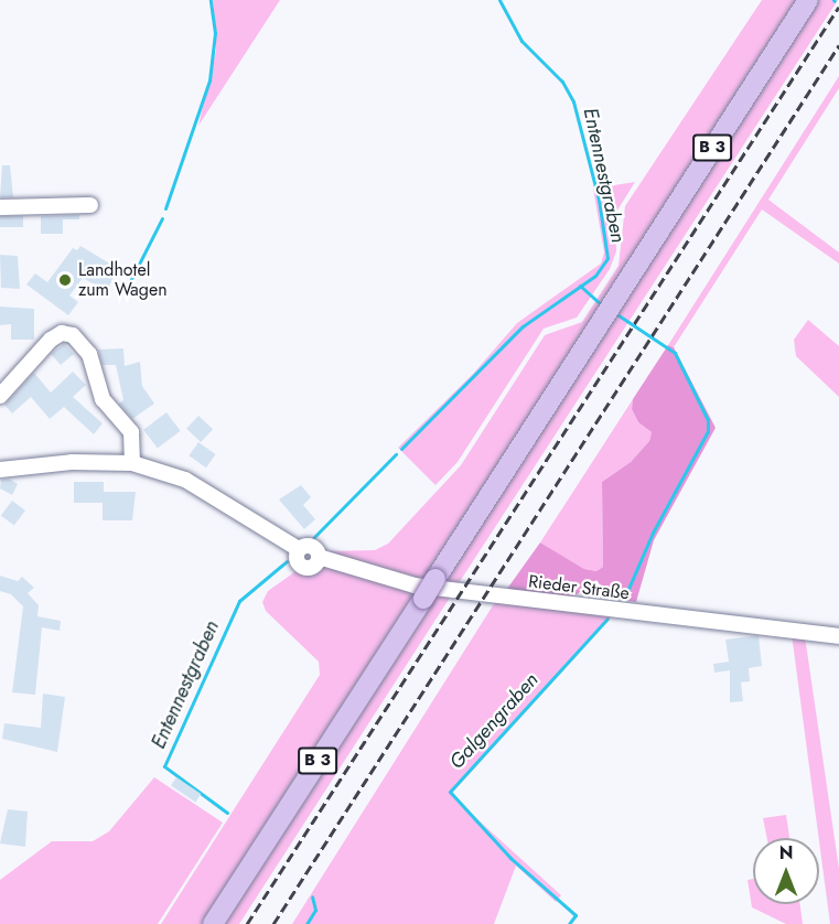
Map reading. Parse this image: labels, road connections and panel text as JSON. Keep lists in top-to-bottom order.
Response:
{
  "streets": {
    "main road": ["B 3"],
    "street": ["Rieder Straße"]
  },
  "water": ["Entennestgraben", "Galgengraben"],
  "places": ["Landhotel zum Wagen"],
  "north": "top"
}
